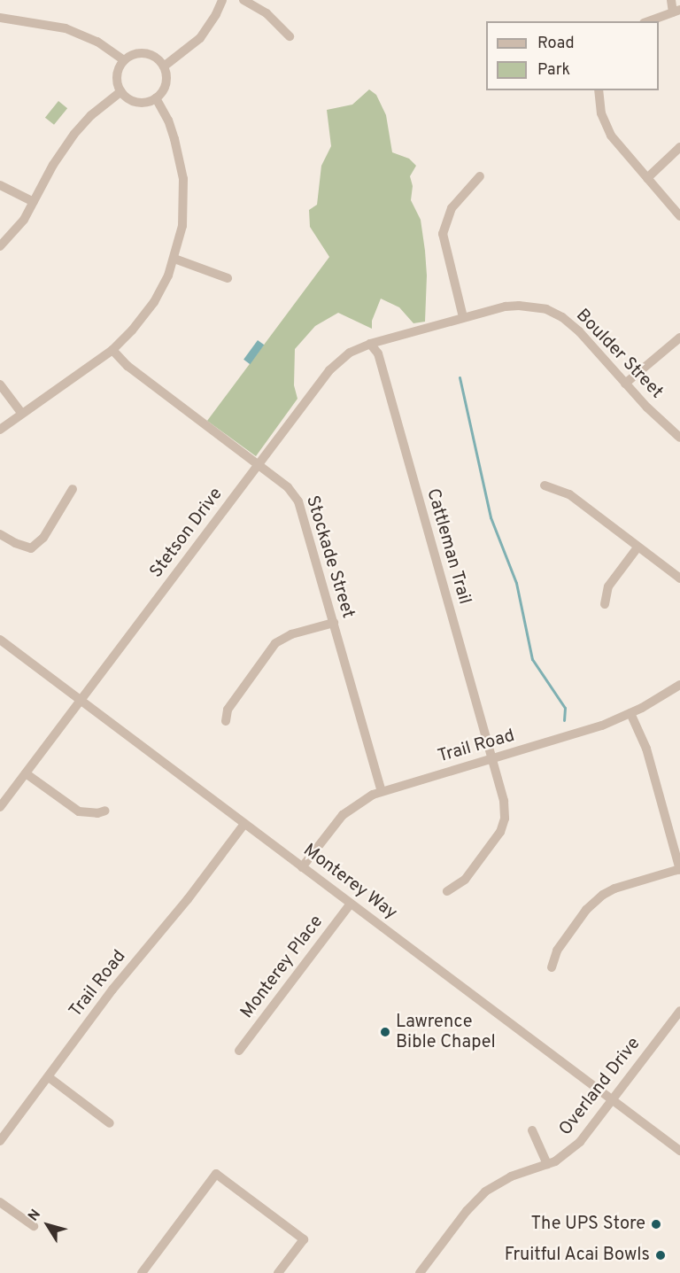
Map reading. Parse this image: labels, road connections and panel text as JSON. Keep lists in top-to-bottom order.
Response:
{
  "streets": {
    "street": [
      "Boulder Street",
      "Stetson Drive",
      "Cattleman Trail",
      "Stockade Street",
      "Trail Road",
      "Monterey Way",
      "Monterey Place",
      "Overland Drive"
    ]
  },
  "crossings": [
    ["Boulder Street", "Stetson Drive"],
    ["Stetson Drive", "Cattleman Trail"],
    ["Stetson Drive", "Stockade Street"],
    ["Stetson Drive", "Monterey Way"],
    ["Cattleman Trail", "Trail Road"],
    ["Stockade Street", "Trail Road"],
    ["Trail Road", "Monterey Way"],
    ["Monterey Way", "Monterey Place"],
    ["Monterey Way", "Overland Drive"]
  ],
  "places": ["Lawrence Bible Chapel", "The UPS Store", "Fruitful Acai Bowls"],
  "legend": ["Road", "Park"],
  "north": "top left"
}
